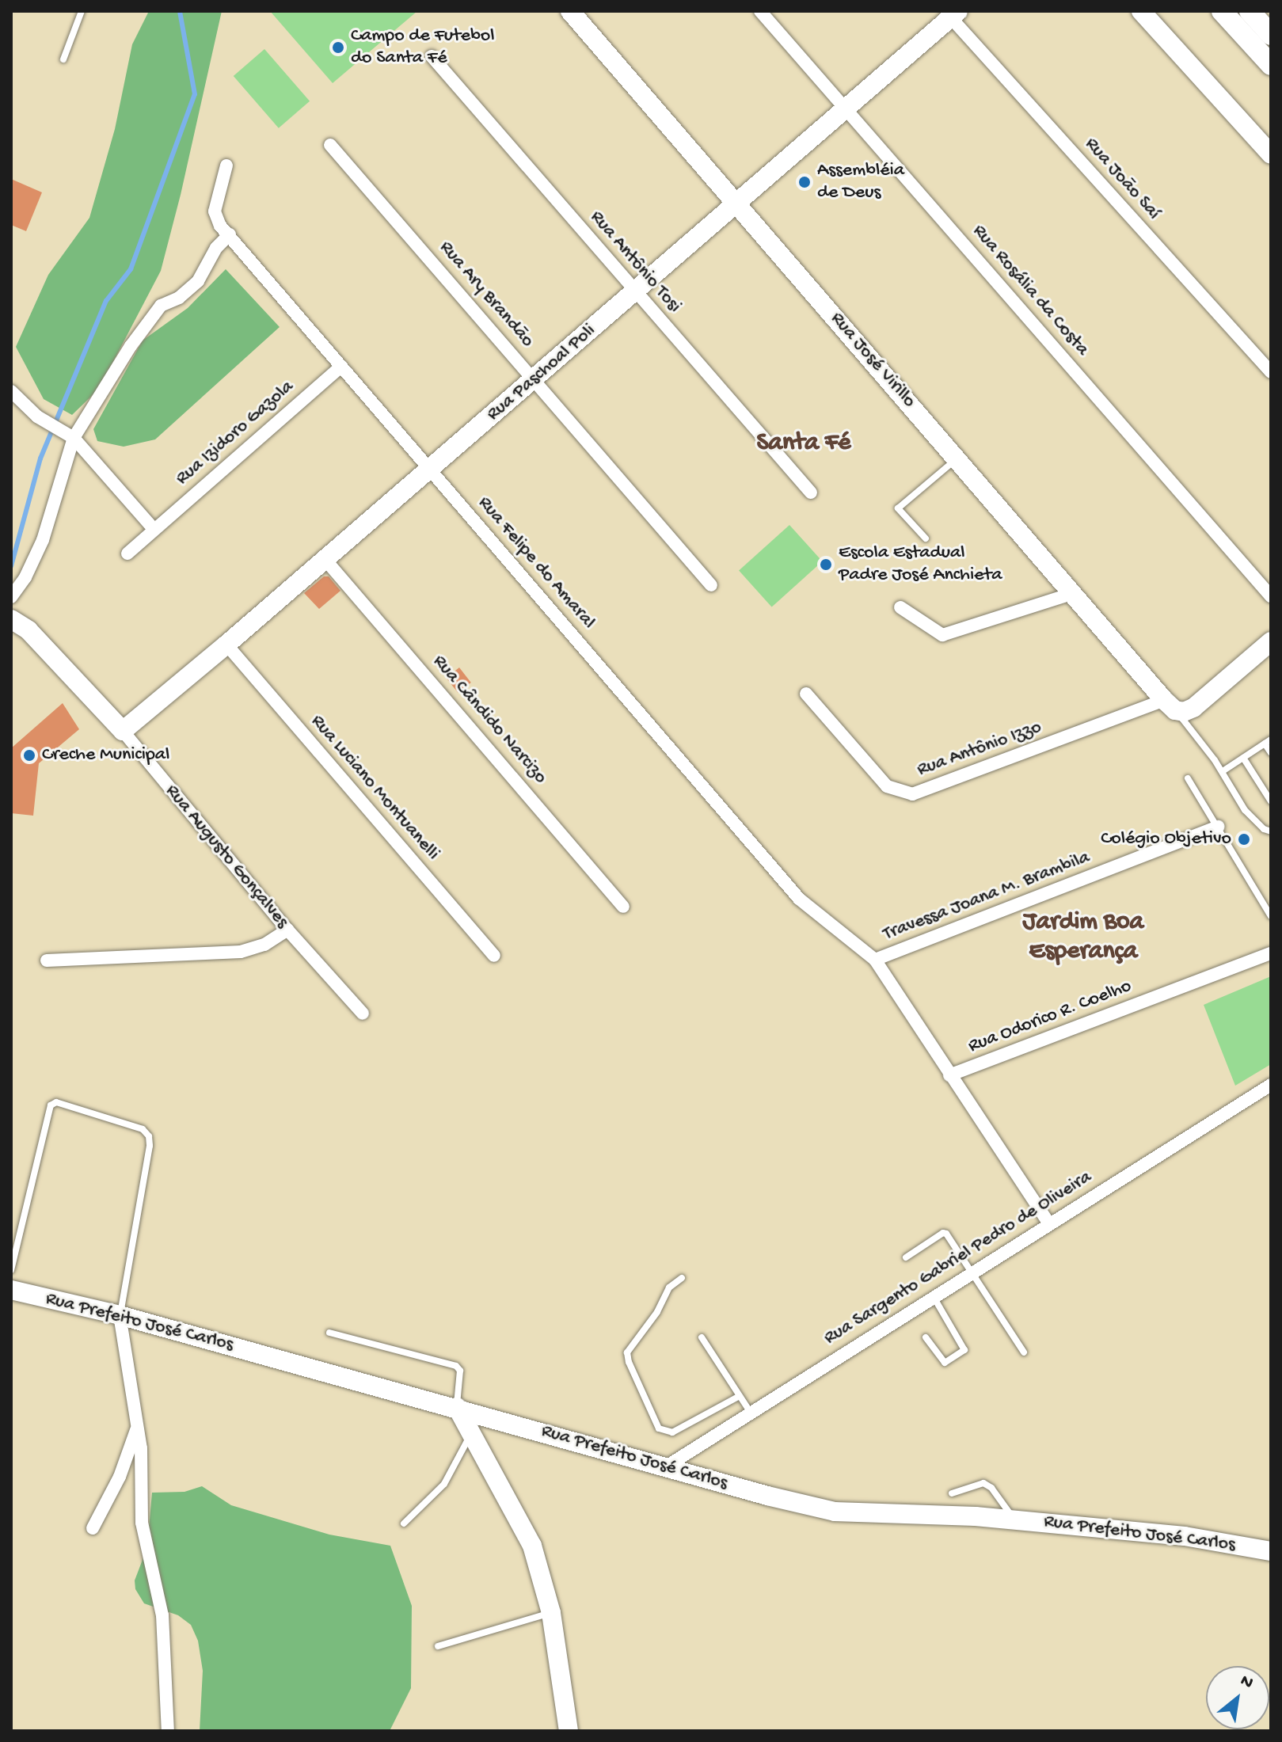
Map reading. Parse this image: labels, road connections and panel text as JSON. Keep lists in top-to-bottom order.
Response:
{
  "streets": {
    "street": [
      "Rua João Saí",
      "Rua Antônio Tosi",
      "Rua Rosália da Costa",
      "Rua Ary Brandão",
      "Rua José Virillo",
      "Rua Paschoal Poli",
      "Rua Izidoro Gazola",
      "Rua Felipe do Amaral",
      "Rua Cândido Narcizo",
      "Rua Antônio Izzo",
      "Rua Luciano Montuanelli",
      "Rua Augusto Gonçalves",
      "Travessa Joana M. Brambila",
      "Rua Odorico R. Coelho",
      "Rua Sargento Gabriel Pedro de Oliveira",
      "Rua Prefeito José Carlos"
    ]
  },
  "crossings": [
    ["Rua João Saí", "Rua Paschoal Poli"],
    ["Rua Antônio Tosi", "Rua Paschoal Poli"],
    ["Rua Rosália da Costa", "Rua Paschoal Poli"],
    ["Rua Ary Brandão", "Rua Paschoal Poli"],
    ["Rua José Virillo", "Rua Paschoal Poli"],
    ["Rua José Virillo", "Rua Antônio Izzo"],
    ["Rua Paschoal Poli", "Rua Felipe do Amaral"],
    ["Rua Paschoal Poli", "Rua Cândido Narcizo"],
    ["Rua Paschoal Poli", "Rua Luciano Montuanelli"],
    ["Rua Paschoal Poli", "Rua Augusto Gonçalves"],
    ["Rua Izidoro Gazola", "Rua Felipe do Amaral"],
    ["Rua Felipe do Amaral", "Travessa Joana M. Brambila"],
    ["Rua Felipe do Amaral", "Rua Odorico R. Coelho"],
    ["Rua Felipe do Amaral", "Rua Sargento Gabriel Pedro de Oliveira"],
    ["Rua Sargento Gabriel Pedro de Oliveira", "Rua Prefeito José Carlos"]
  ],
  "districts": ["Santa Fé", "Jardim Boa Esperança"],
  "places": [
    "Campo de Futebol do Santa Fé",
    "Assembléia de Deus",
    "Escola Estadual Padre José Anchieta",
    "Creche Municipal",
    "Colégio Objetivo"
  ],
  "north": "top right"
}
